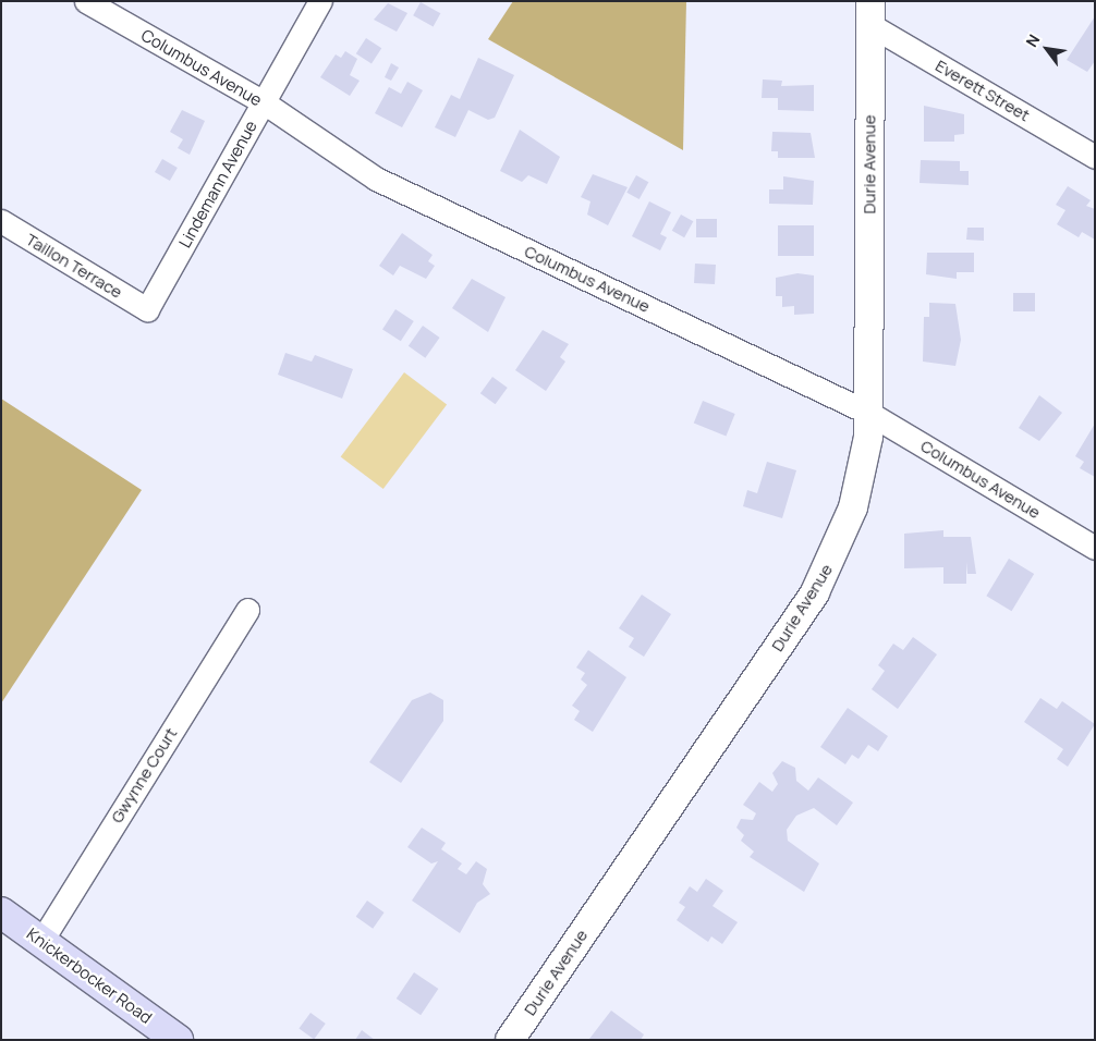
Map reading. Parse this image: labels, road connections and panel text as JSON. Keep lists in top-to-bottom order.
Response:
{
  "streets": {
    "main road": ["Knickerbocker Road"],
    "street": [
      "Columbus Avenue",
      "Everett Street",
      "Durie Avenue",
      "Lindemann Avenue",
      "Taillon Terrace",
      "Gwynne Court"
    ]
  },
  "crossings": [
    ["Columbus Avenue", "Durie Avenue"],
    ["Columbus Avenue", "Lindemann Avenue"],
    ["Everett Street", "Durie Avenue"],
    ["Lindemann Avenue", "Taillon Terrace"],
    ["Gwynne Court", "Knickerbocker Road"]
  ],
  "north": "top left"
}
